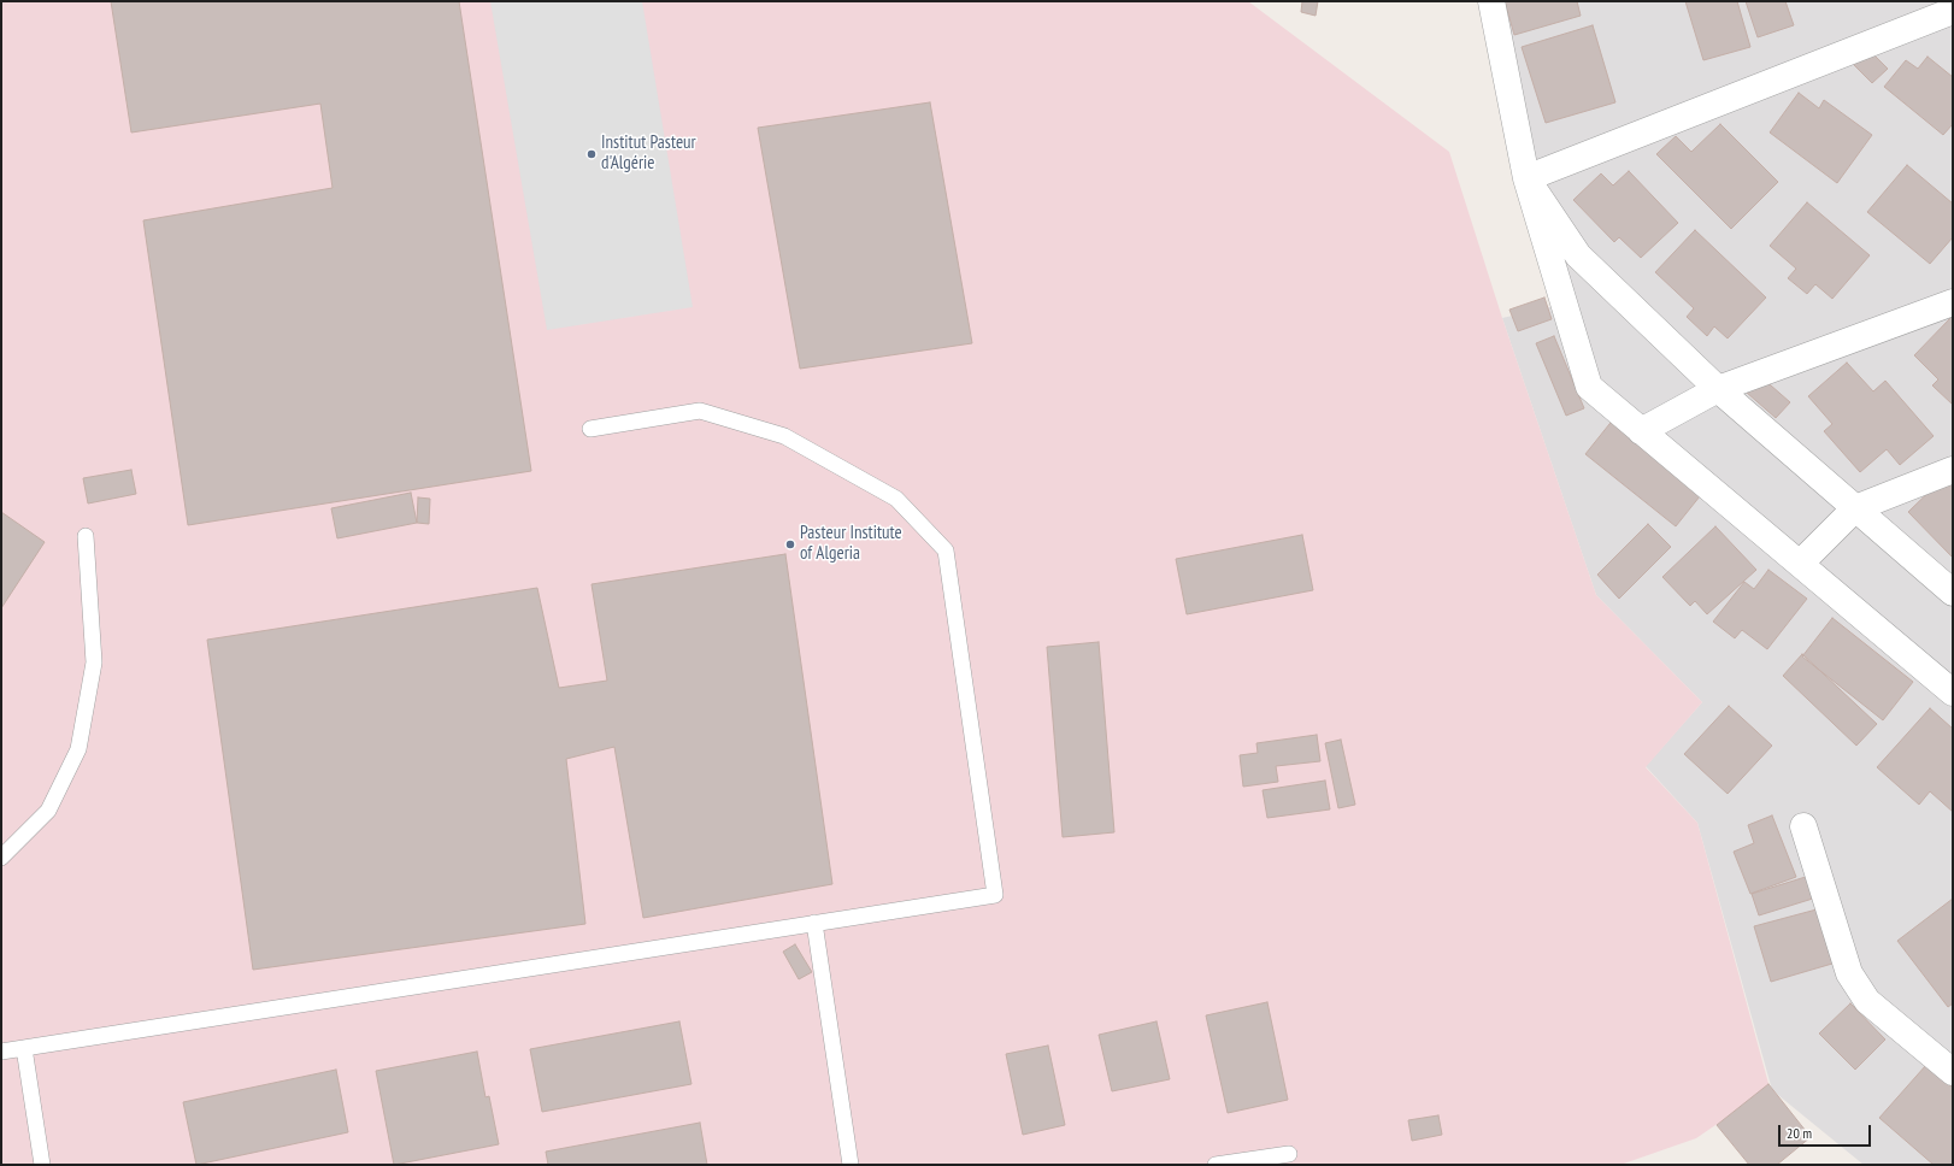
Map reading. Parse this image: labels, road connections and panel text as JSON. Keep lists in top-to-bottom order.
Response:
{
  "places": ["Institut Pasteur d'Algérie", "Pasteur Institute of Algeria"],
  "scale_bar": "20 m"
}
